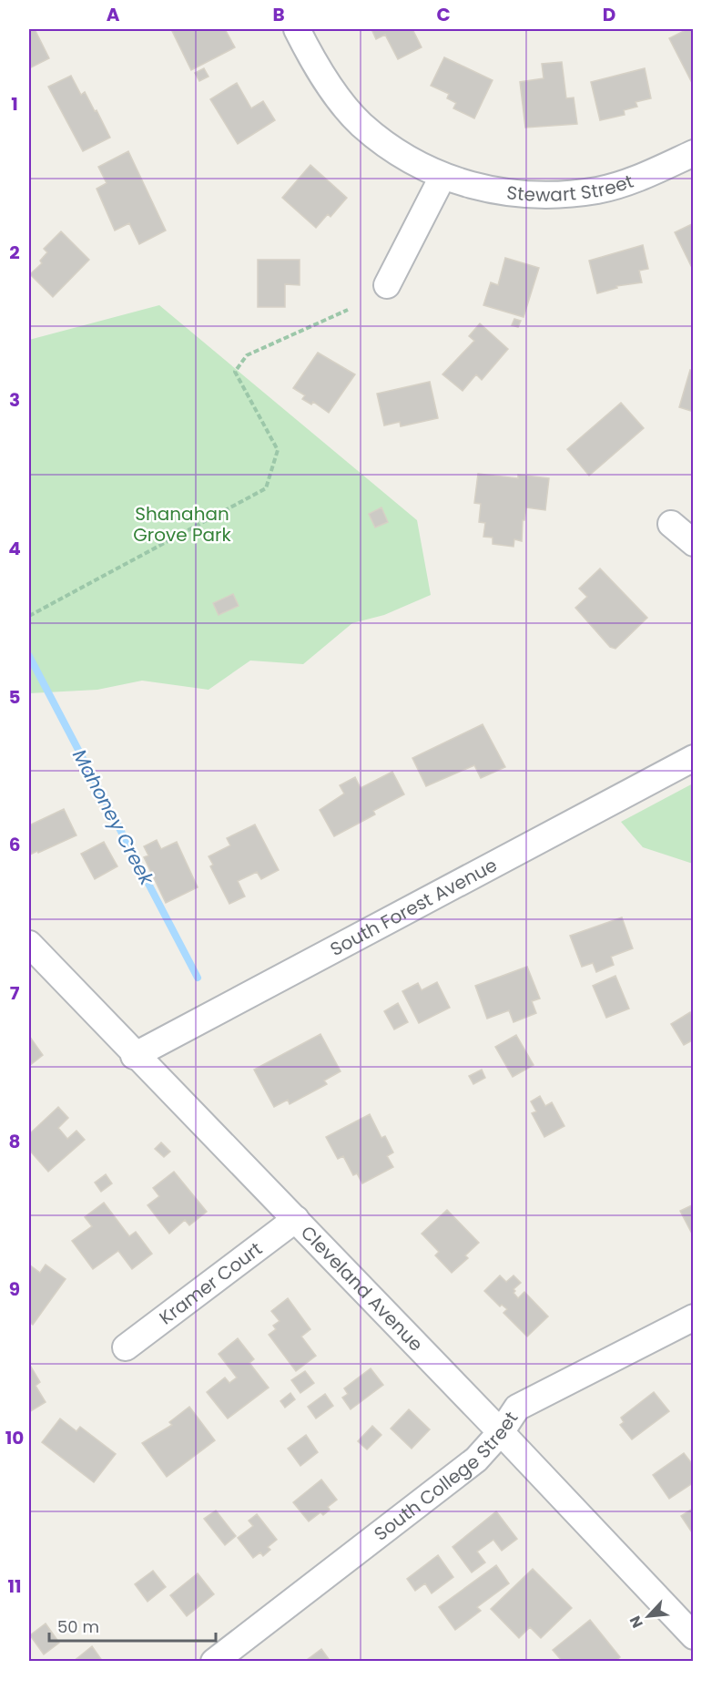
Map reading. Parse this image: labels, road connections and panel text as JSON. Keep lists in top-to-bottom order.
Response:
{
  "streets": {
    "street": [
      "Stewart Street",
      "South Forest Avenue",
      "Kramer Court",
      "Cleveland Avenue",
      "South College Street"
    ]
  },
  "crossings": [
    ["South Forest Avenue", "Cleveland Avenue"],
    ["Kramer Court", "Cleveland Avenue"],
    ["Cleveland Avenue", "South College Street"]
  ],
  "water": ["Mahoney Creek"],
  "parks": ["Shanahan Grove Park"],
  "scale_bar": "50 m",
  "north": "bottom left",
  "grid": {
    "columns": [
      "A",
      "B",
      "C",
      "D"
    ],
    "rows": [
      "1",
      "2",
      "3",
      "4",
      "5",
      "6",
      "7",
      "8",
      "9",
      "10",
      "11"
    ]
  }
}
